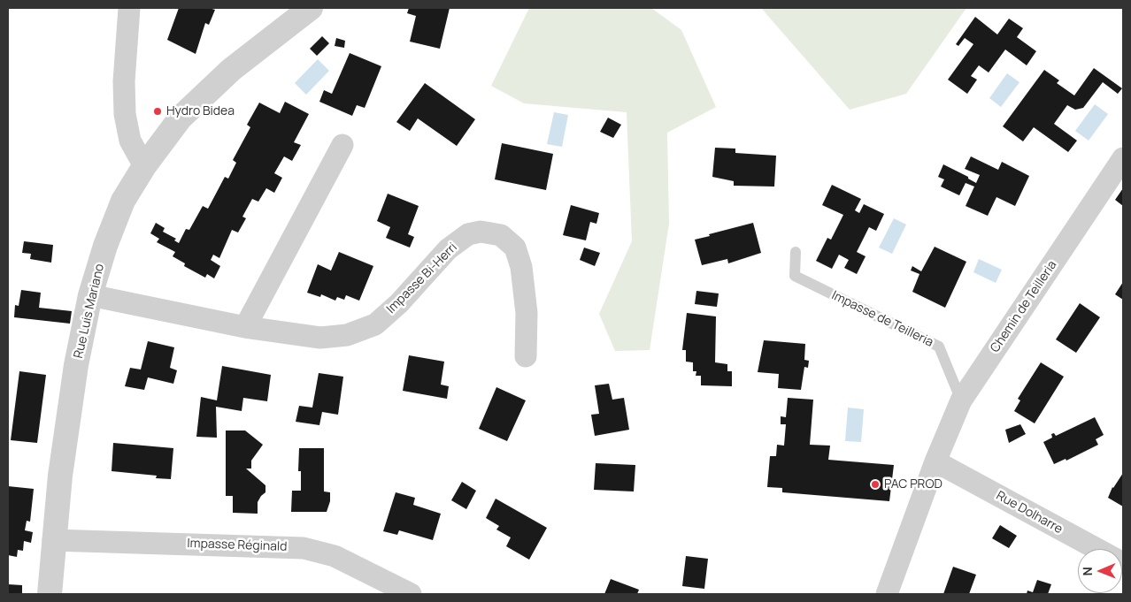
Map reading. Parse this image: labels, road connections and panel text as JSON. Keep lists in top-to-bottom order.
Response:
{
  "streets": {
    "street": [
      "Impasse Bi-Herri",
      "Chemin de Teilleria",
      "Rue Luis Mariano",
      "Rue Dolharre",
      "Impasse Réginald"
    ],
    "lane": ["Impasse de Teilleria"]
  },
  "crossings": [
    ["Impasse Bi-Herri", "Rue Luis Mariano"],
    ["Chemin de Teilleria", "Impasse de Teilleria"],
    ["Chemin de Teilleria", "Rue Dolharre"],
    ["Rue Luis Mariano", "Impasse Réginald"]
  ],
  "places": ["Hydro Bidea", "PAC PROD"],
  "north": "left"
}
